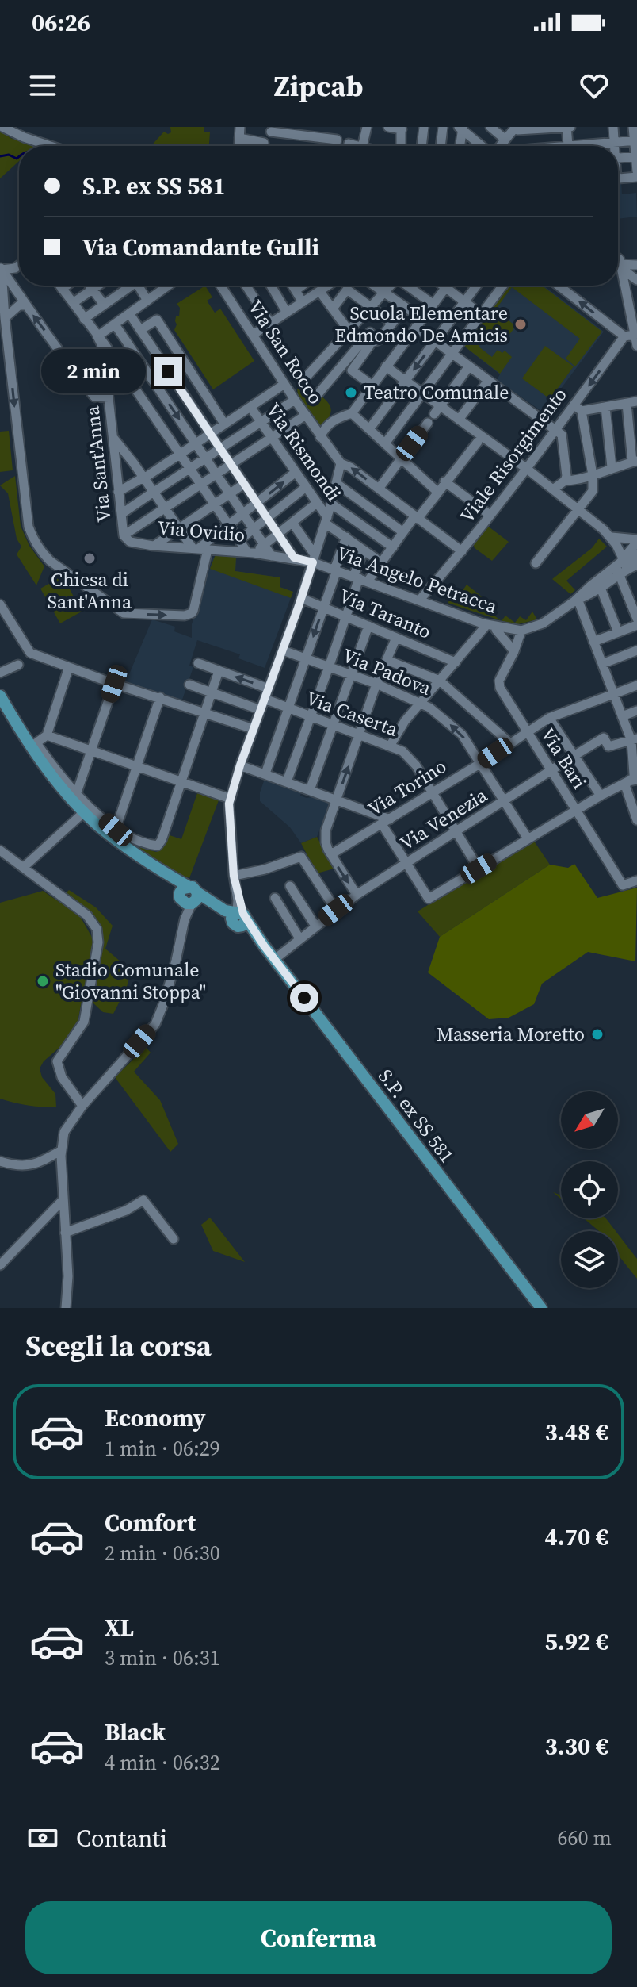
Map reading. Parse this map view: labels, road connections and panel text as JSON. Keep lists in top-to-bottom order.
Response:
{
  "streets": {
    "main road": ["S.P. ex SS 581"],
    "street": [
      "Via San Rocco",
      "Via Rismondi",
      "Viale Risorgimento",
      "Via Sant'Anna",
      "Via Ovidio",
      "Via Angelo Petracca",
      "Via Taranto",
      "Via Padova",
      "Via Caserta",
      "Via Bari",
      "Via Torino",
      "Via Venezia"
    ]
  },
  "crossings": [
    ["Viale Risorgimento", "Via Angelo Petracca"],
    ["Via Sant'Anna", "Via Ovidio"],
    ["Via Ovidio", "Via Angelo Petracca"],
    ["Via Angelo Petracca", "Via Bari"],
    ["Via Padova", "Via Torino"],
    ["Via Padova", "Via Venezia"],
    ["Via Caserta", "Via Torino"],
    ["Via Caserta", "Via Venezia"],
    ["Via Bari", "Via Torino"],
    ["Via Bari", "Via Venezia"],
    ["Via Venezia", "S.P. ex SS 581"]
  ],
  "places": [
    "Scuola Elementare Edmondo De Amicis",
    "Teatro Comunale",
    "Chiesa di Sant'Anna",
    "Stadio Comunale \"Giovanni Stoppa\"",
    "Masseria Moretto"
  ],
  "north": "bottom left",
  "page": {
    "status": "06:26",
    "header": "Zipcab",
    "banner": ["S.P. ex SS 581", "Via Comandante Gulli"],
    "bubble": "2 min",
    "heading": "Scegli la corsa",
    "list": [
      {
        "name": "Economy",
        "note": "1 min · 06:29",
        "value": "3.48 €"
      },
      {
        "name": "Comfort",
        "note": "2 min · 06:30",
        "value": "4.70 €"
      },
      {
        "name": "XL",
        "note": "3 min · 06:31",
        "value": "5.92 €"
      },
      {
        "name": "Black",
        "note": "4 min · 06:32",
        "value": "3.30 €"
      }
    ],
    "pay": ["Contanti", "660 m"],
    "buttons": "Conferma"
  }
}
